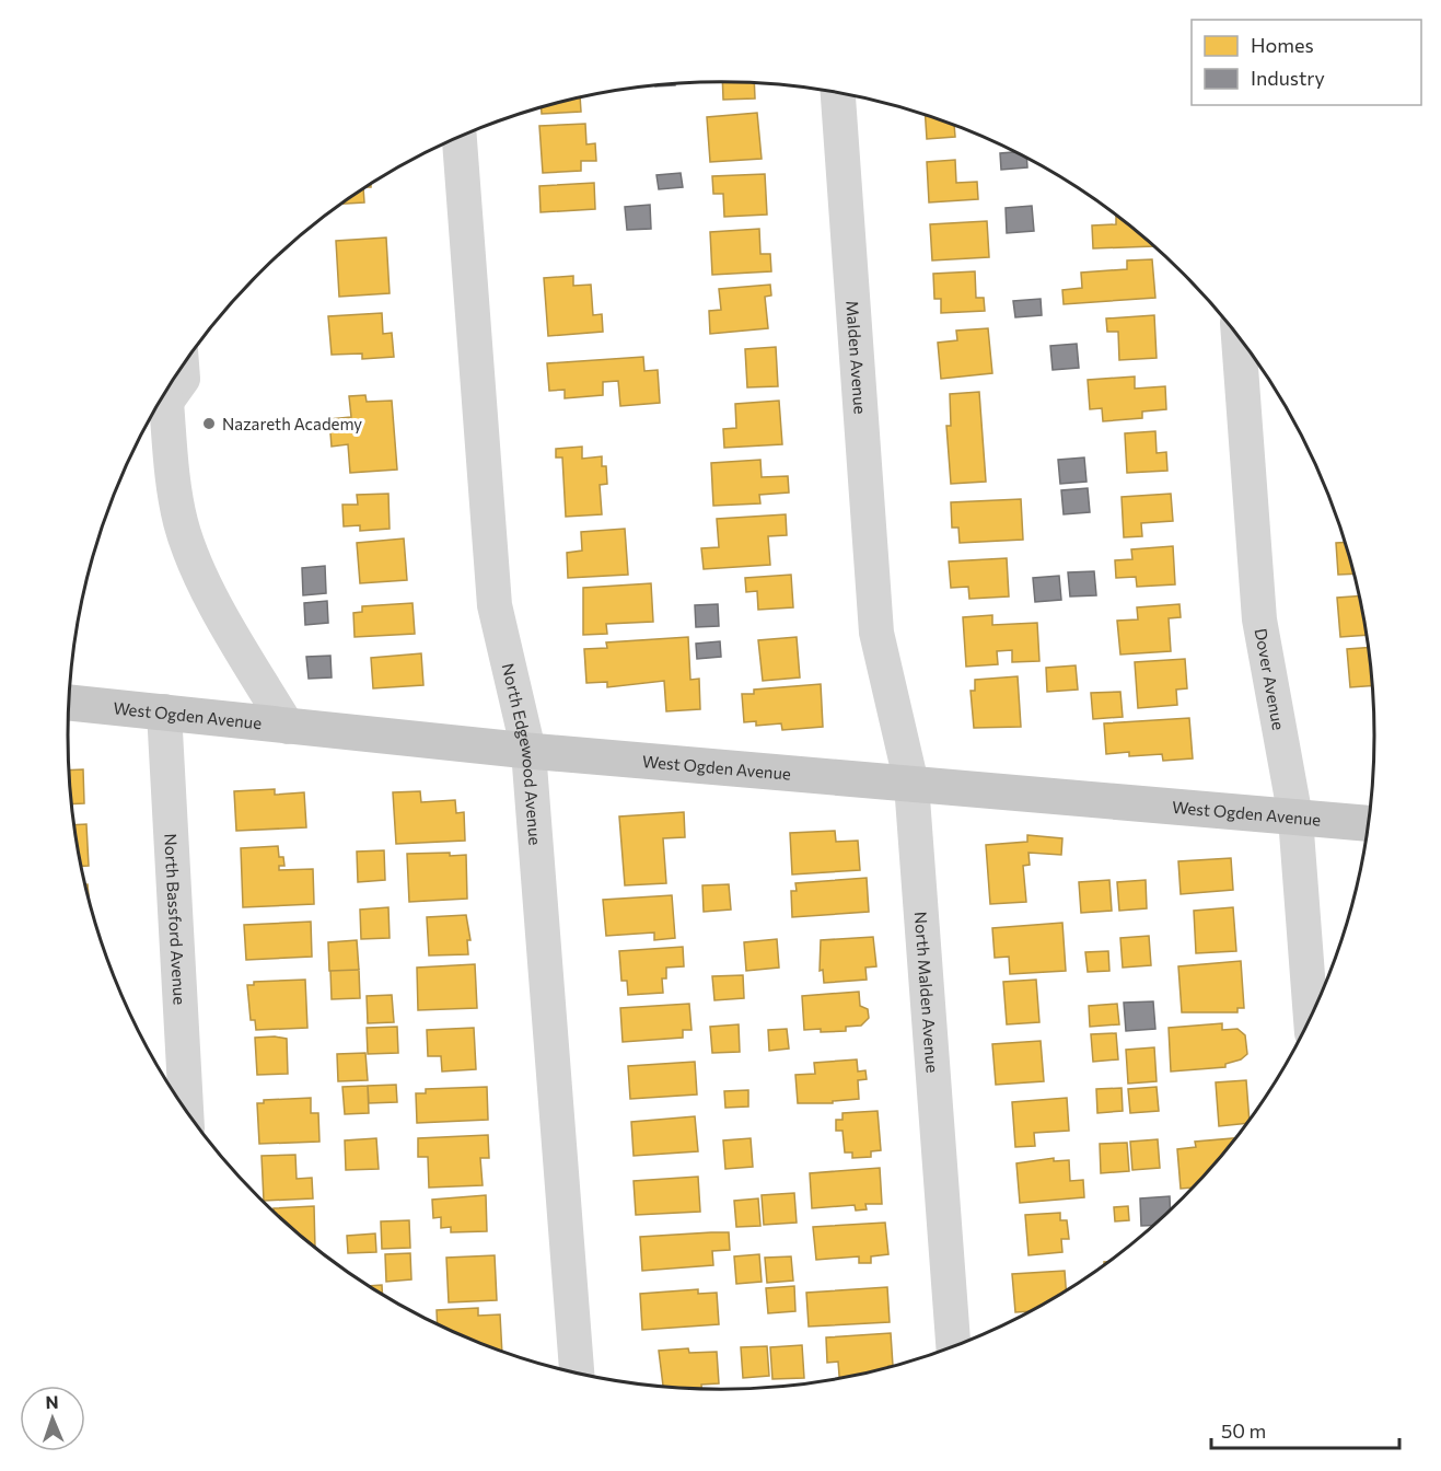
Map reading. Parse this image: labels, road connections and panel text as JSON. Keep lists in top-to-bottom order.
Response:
{
  "streets": {
    "main road": ["West Ogden Avenue"],
    "street": [
      "Malden Avenue",
      "Dover Avenue",
      "North Edgewood Avenue",
      "North Bassford Avenue",
      "North Malden Avenue"
    ]
  },
  "crossings": [
    ["Malden Avenue", "North Malden Avenue"],
    ["Dover Avenue", "West Ogden Avenue"],
    ["West Ogden Avenue", "North Edgewood Avenue"],
    ["West Ogden Avenue", "North Bassford Avenue"],
    ["West Ogden Avenue", "North Malden Avenue"]
  ],
  "places": ["Nazareth Academy"],
  "legend": ["Homes", "Industry"],
  "scale_bar": "50 m",
  "north": "top"
}
